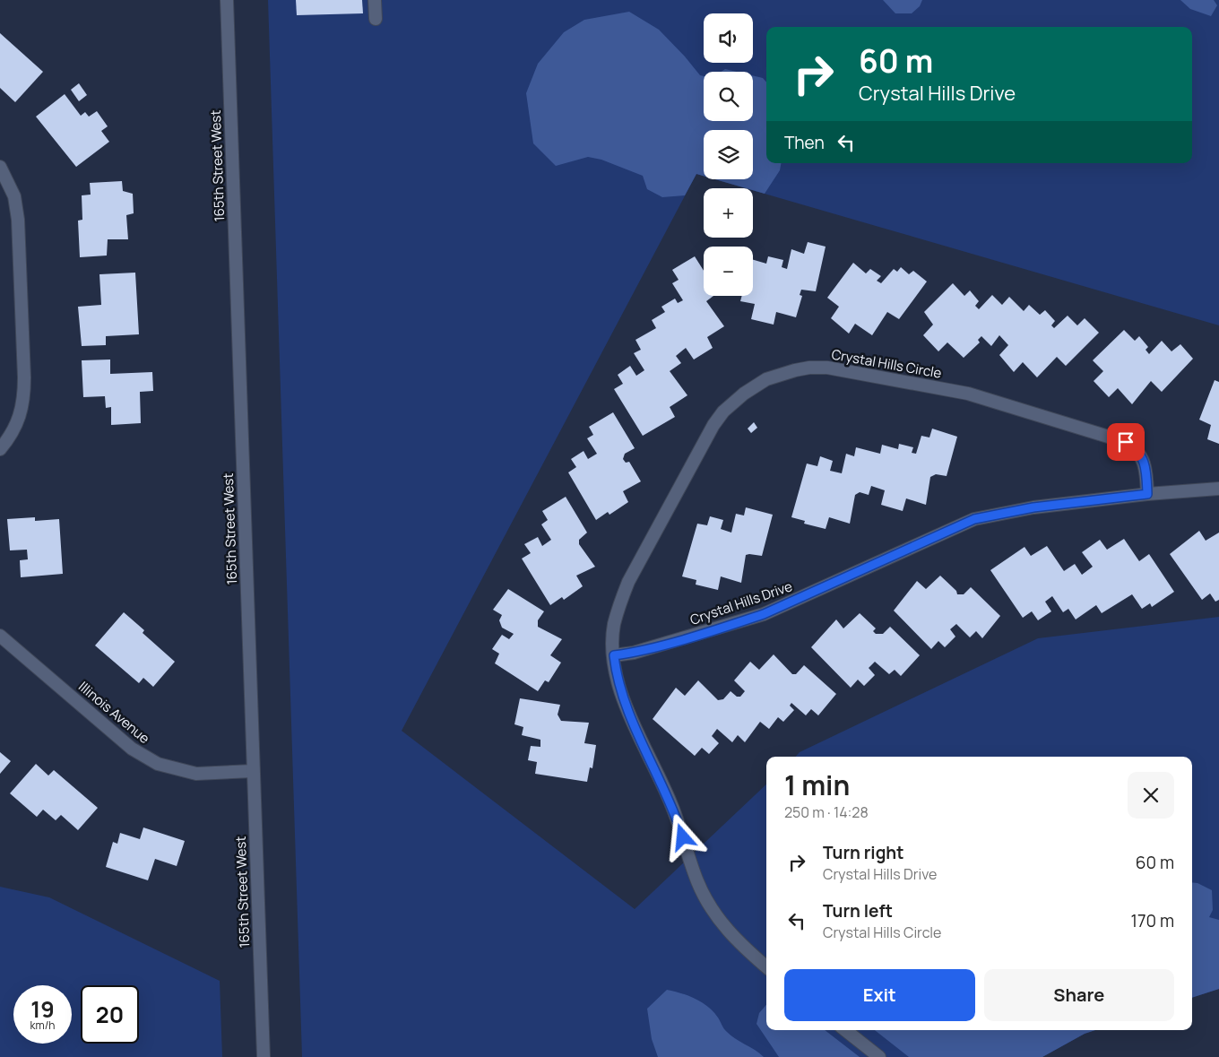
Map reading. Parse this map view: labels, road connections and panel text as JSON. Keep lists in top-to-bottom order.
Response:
{
  "streets": {
    "street": [
      "165th Street West",
      "Crystal Hills Circle",
      "Crystal Hills Drive",
      "Illinois Avenue"
    ]
  },
  "crossings": [
    ["165th Street West", "Illinois Avenue"],
    ["Crystal Hills Circle", "Crystal Hills Drive"]
  ],
  "page": {
    "map_buttons": ["+", "−"],
    "turn": ["60 m", "Crystal Hills Drive"],
    "then": "Then",
    "heading": ["1 min", "250 m · 14:28"],
    "list": [
      {
        "name": "Turn right",
        "note": "Crystal Hills Drive",
        "value": "60 m"
      },
      {
        "name": "Turn left",
        "note": "Crystal Hills Circle",
        "value": "170 m"
      }
    ],
    "buttons": ["Exit", "Share"],
    "speed": "19 km/h",
    "limit": "20"
  }
}
